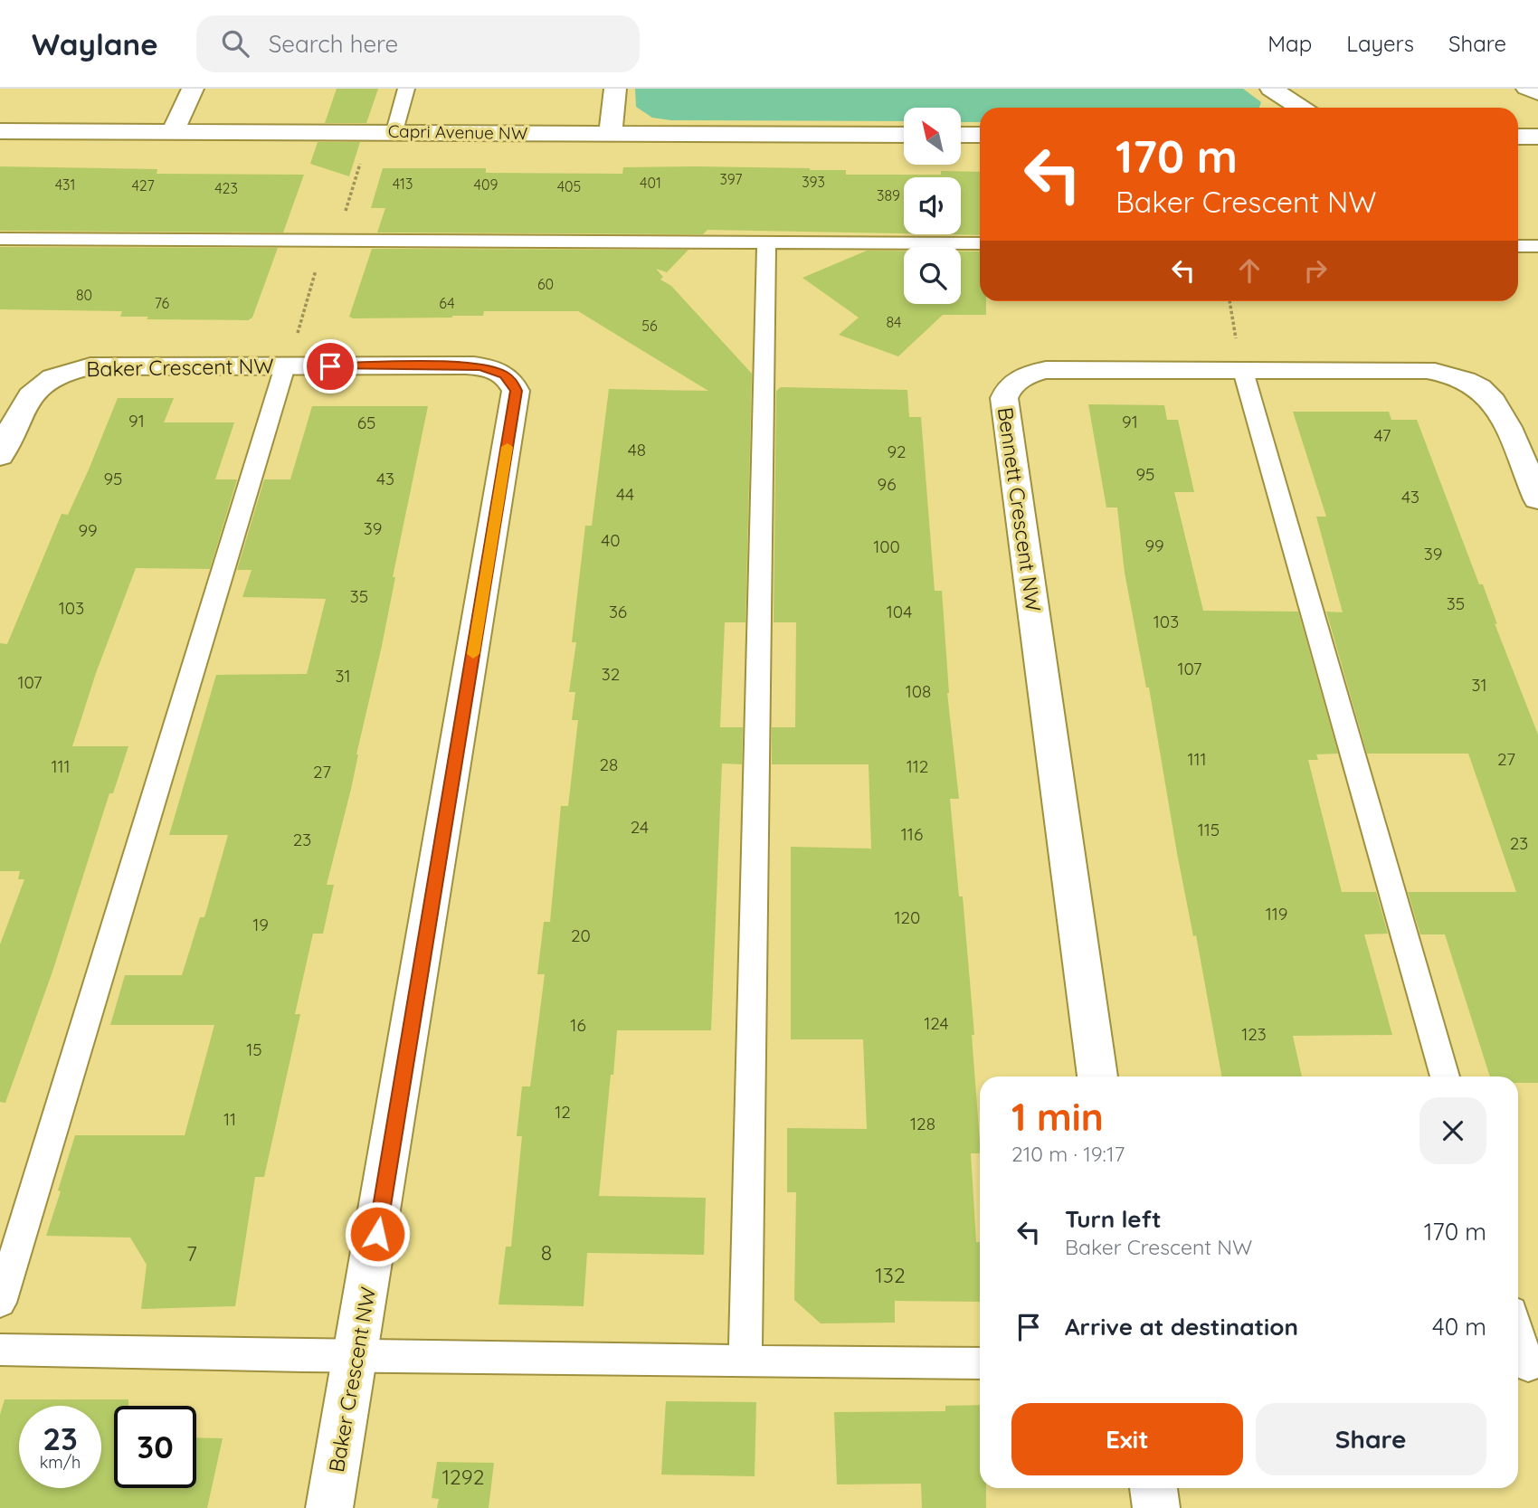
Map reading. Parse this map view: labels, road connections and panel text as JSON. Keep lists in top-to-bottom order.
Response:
{
  "streets": {
    "street": ["Capri Avenue NW", "Baker Crescent NW", "Bennett Crescent NW"]
  },
  "house_numbers": [
    "397",
    "393",
    "401",
    "413",
    "431",
    "409",
    "427",
    "405",
    "423",
    "389",
    "60",
    "80",
    "76",
    "64",
    "84",
    "56",
    "91",
    "91",
    "65",
    "47",
    "48",
    "92",
    "95",
    "95",
    "43",
    "96",
    "44",
    "43",
    "39",
    "99",
    "40",
    "99",
    "100",
    "39",
    "35",
    "35",
    "103",
    "36",
    "104",
    "103",
    "107",
    "32",
    "31",
    "107",
    "31",
    "108",
    "111",
    "27",
    "28",
    "111",
    "112",
    "27",
    "24",
    "115",
    "116",
    "23",
    "23",
    "119",
    "120",
    "19",
    "20",
    "124",
    "16",
    "123",
    "15",
    "12",
    "11",
    "128",
    "8",
    "7",
    "132",
    "1292"
  ],
  "north": "top left",
  "page": {
    "header": "Waylane",
    "search": "Search here",
    "nav": ["Map", "Layers", "Share"],
    "turn": ["170 m", "Baker Crescent NW"],
    "heading": ["1 min", "210 m · 19:17"],
    "list": [
      {
        "name": "Turn left",
        "note": "Baker Crescent NW",
        "value": "170 m"
      },
      {
        "name": "Arrive at destination",
        "value": "40 m"
      }
    ],
    "buttons": ["Exit", "Share"],
    "speed": "23 km/h",
    "limit": "30"
  }
}
